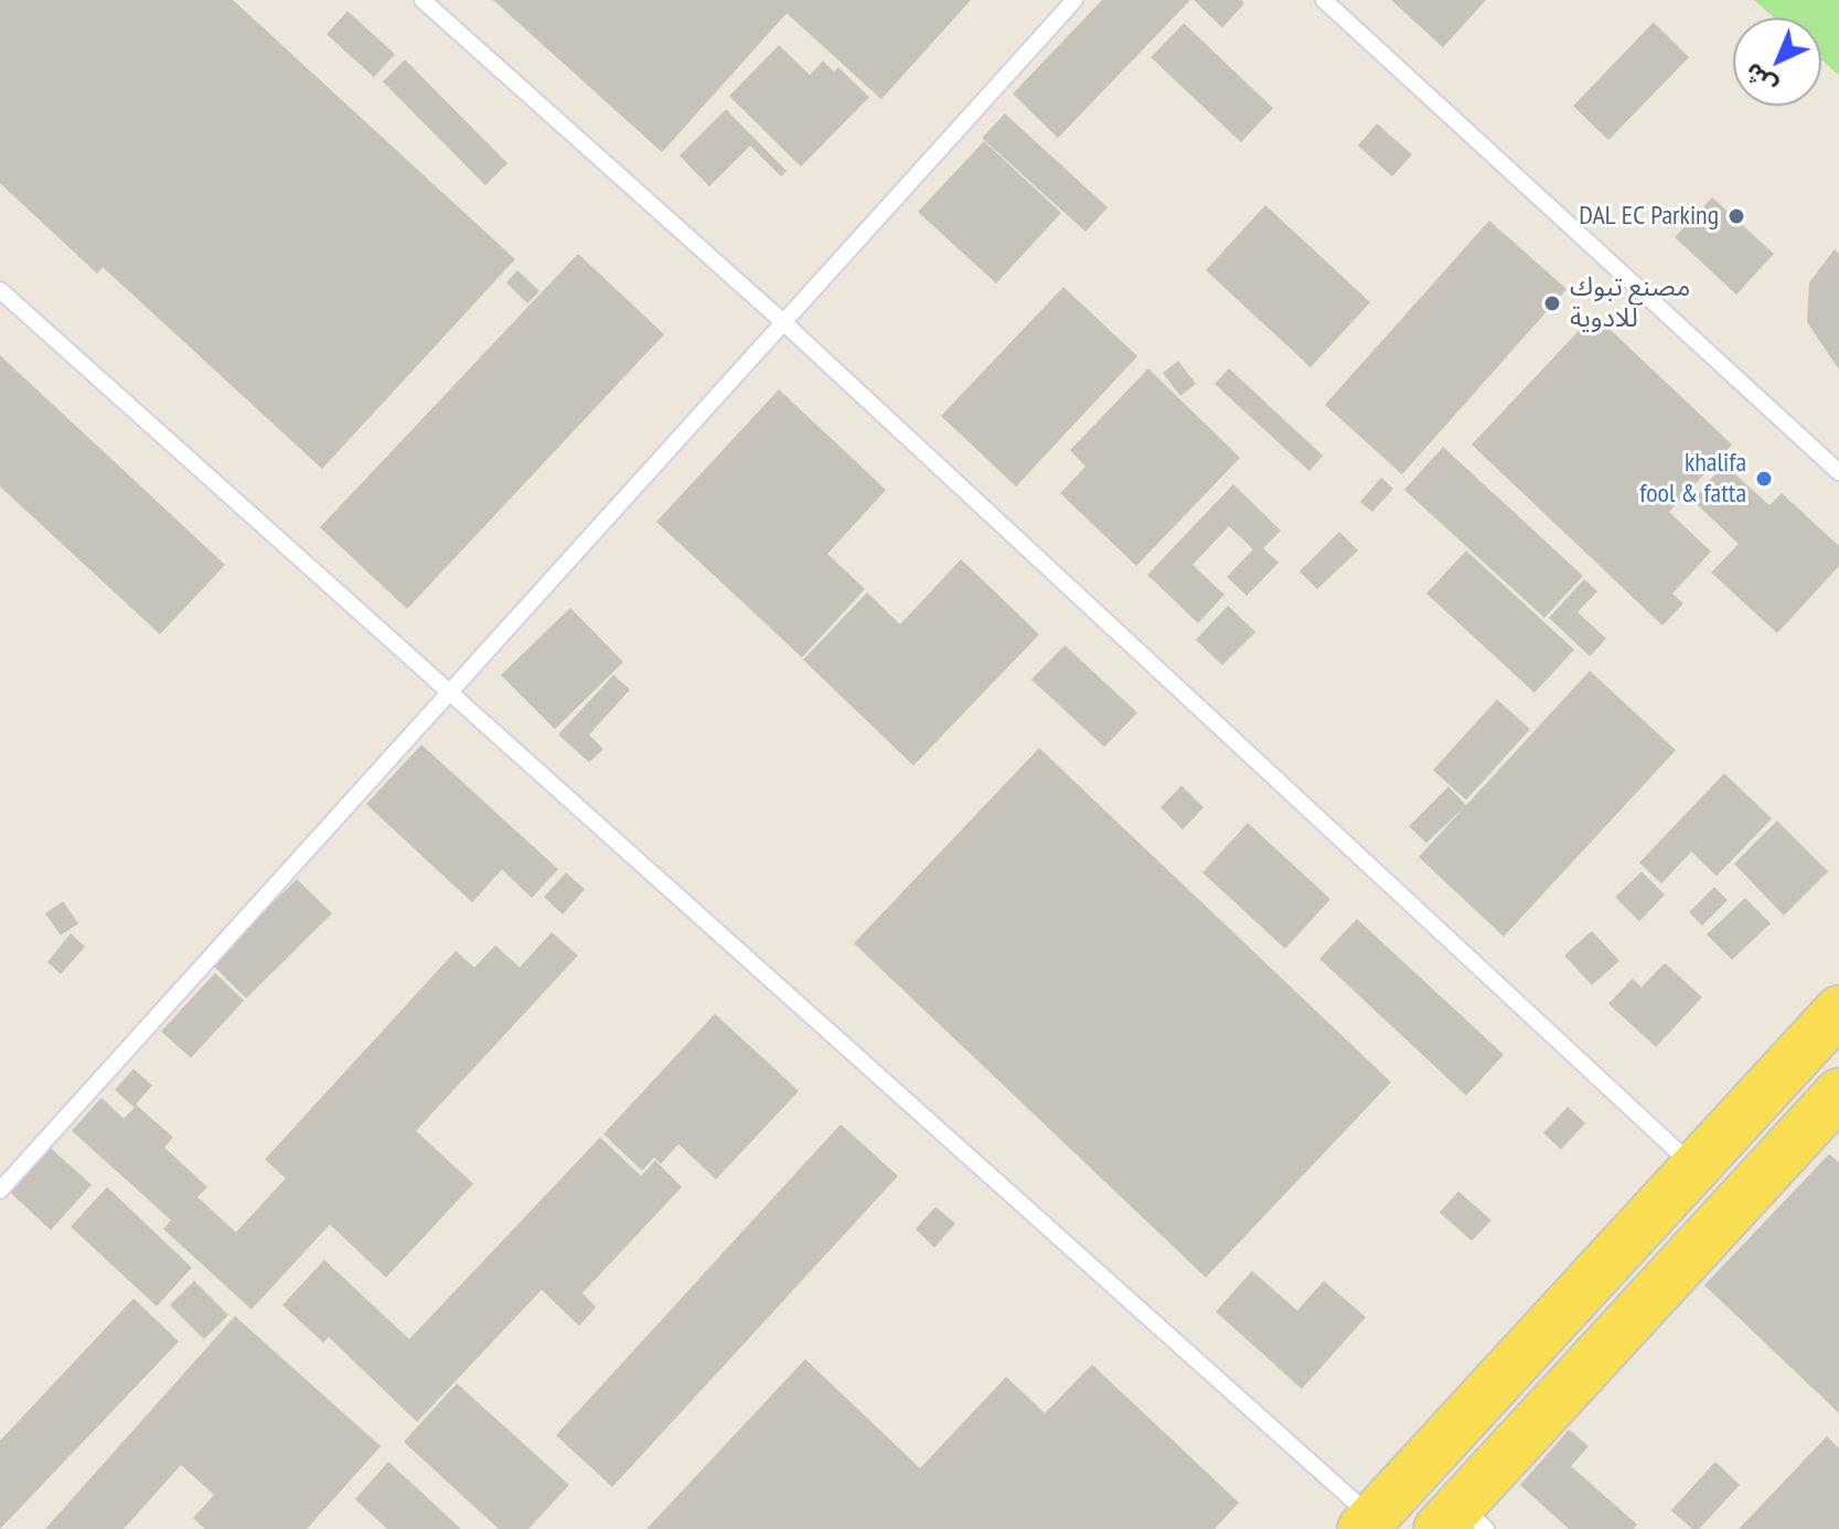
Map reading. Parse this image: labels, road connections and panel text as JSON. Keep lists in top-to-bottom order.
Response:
{
  "places": ["DAL EC Parking", "مصنع تبوك للادوية", "khalifa fool & fatta"],
  "north": "bottom left"
}
